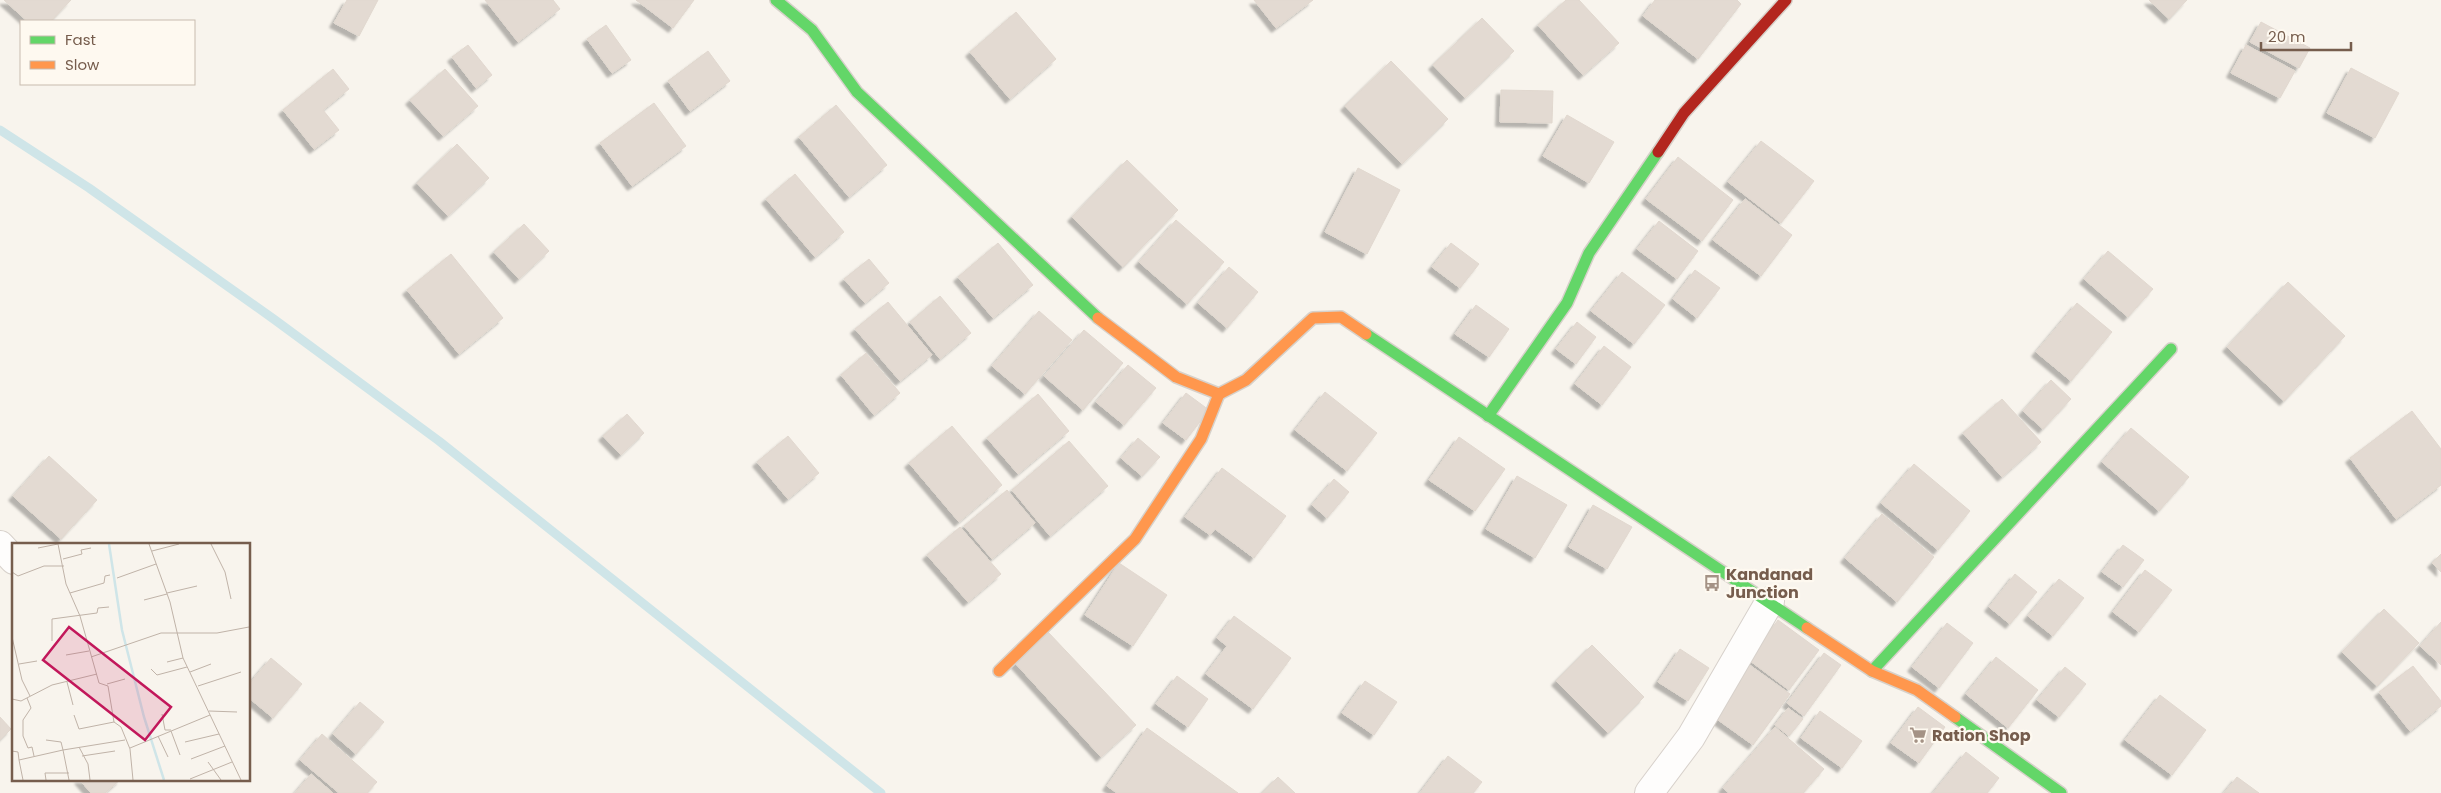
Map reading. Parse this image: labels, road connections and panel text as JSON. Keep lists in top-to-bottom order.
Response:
{
  "places": {
    "bus stop": ["Kandanad Junction"],
    "supermarket": ["Ration Shop"]
  },
  "legend": ["Fast", "Slow"],
  "scale_bar": "20 m"
}
